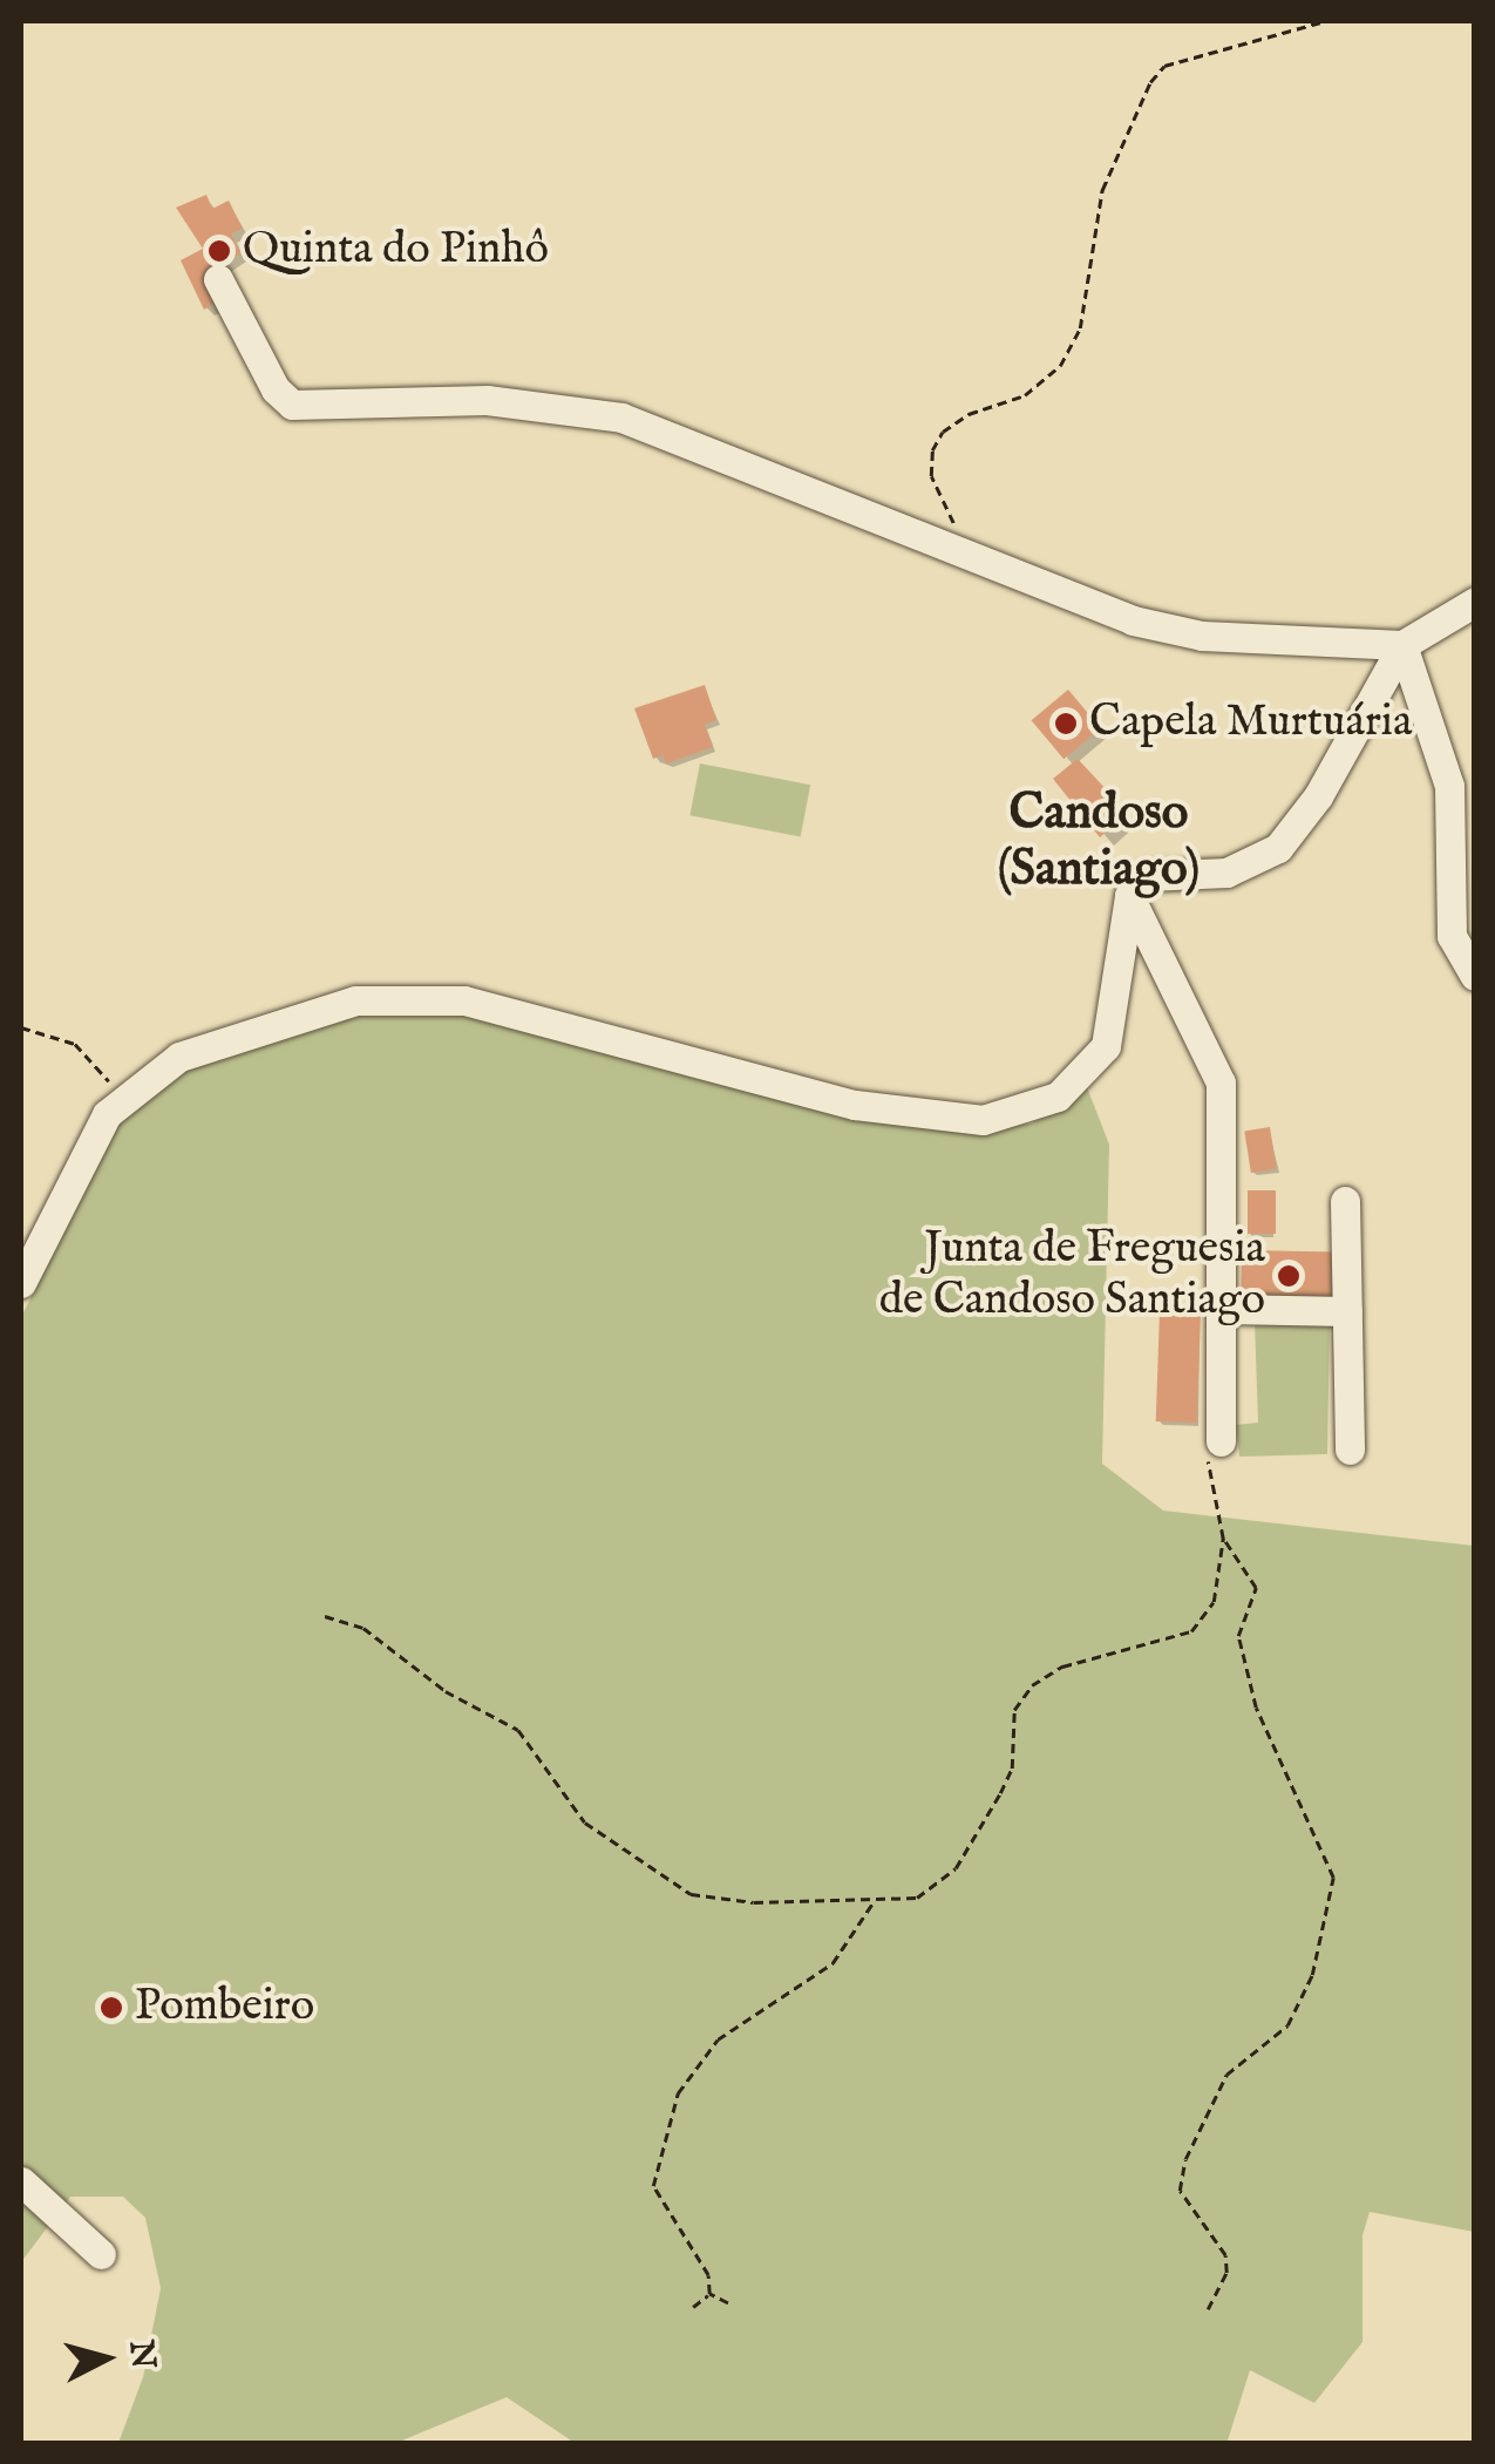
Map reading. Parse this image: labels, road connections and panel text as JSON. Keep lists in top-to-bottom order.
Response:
{
  "districts": ["Candoso (Santiago)"],
  "places": [
    "Quinta do Pinhô",
    "Capela Murtuária",
    "Junta de Freguesia de Candoso Santiago",
    "Pombeiro"
  ],
  "north": "right"
}
